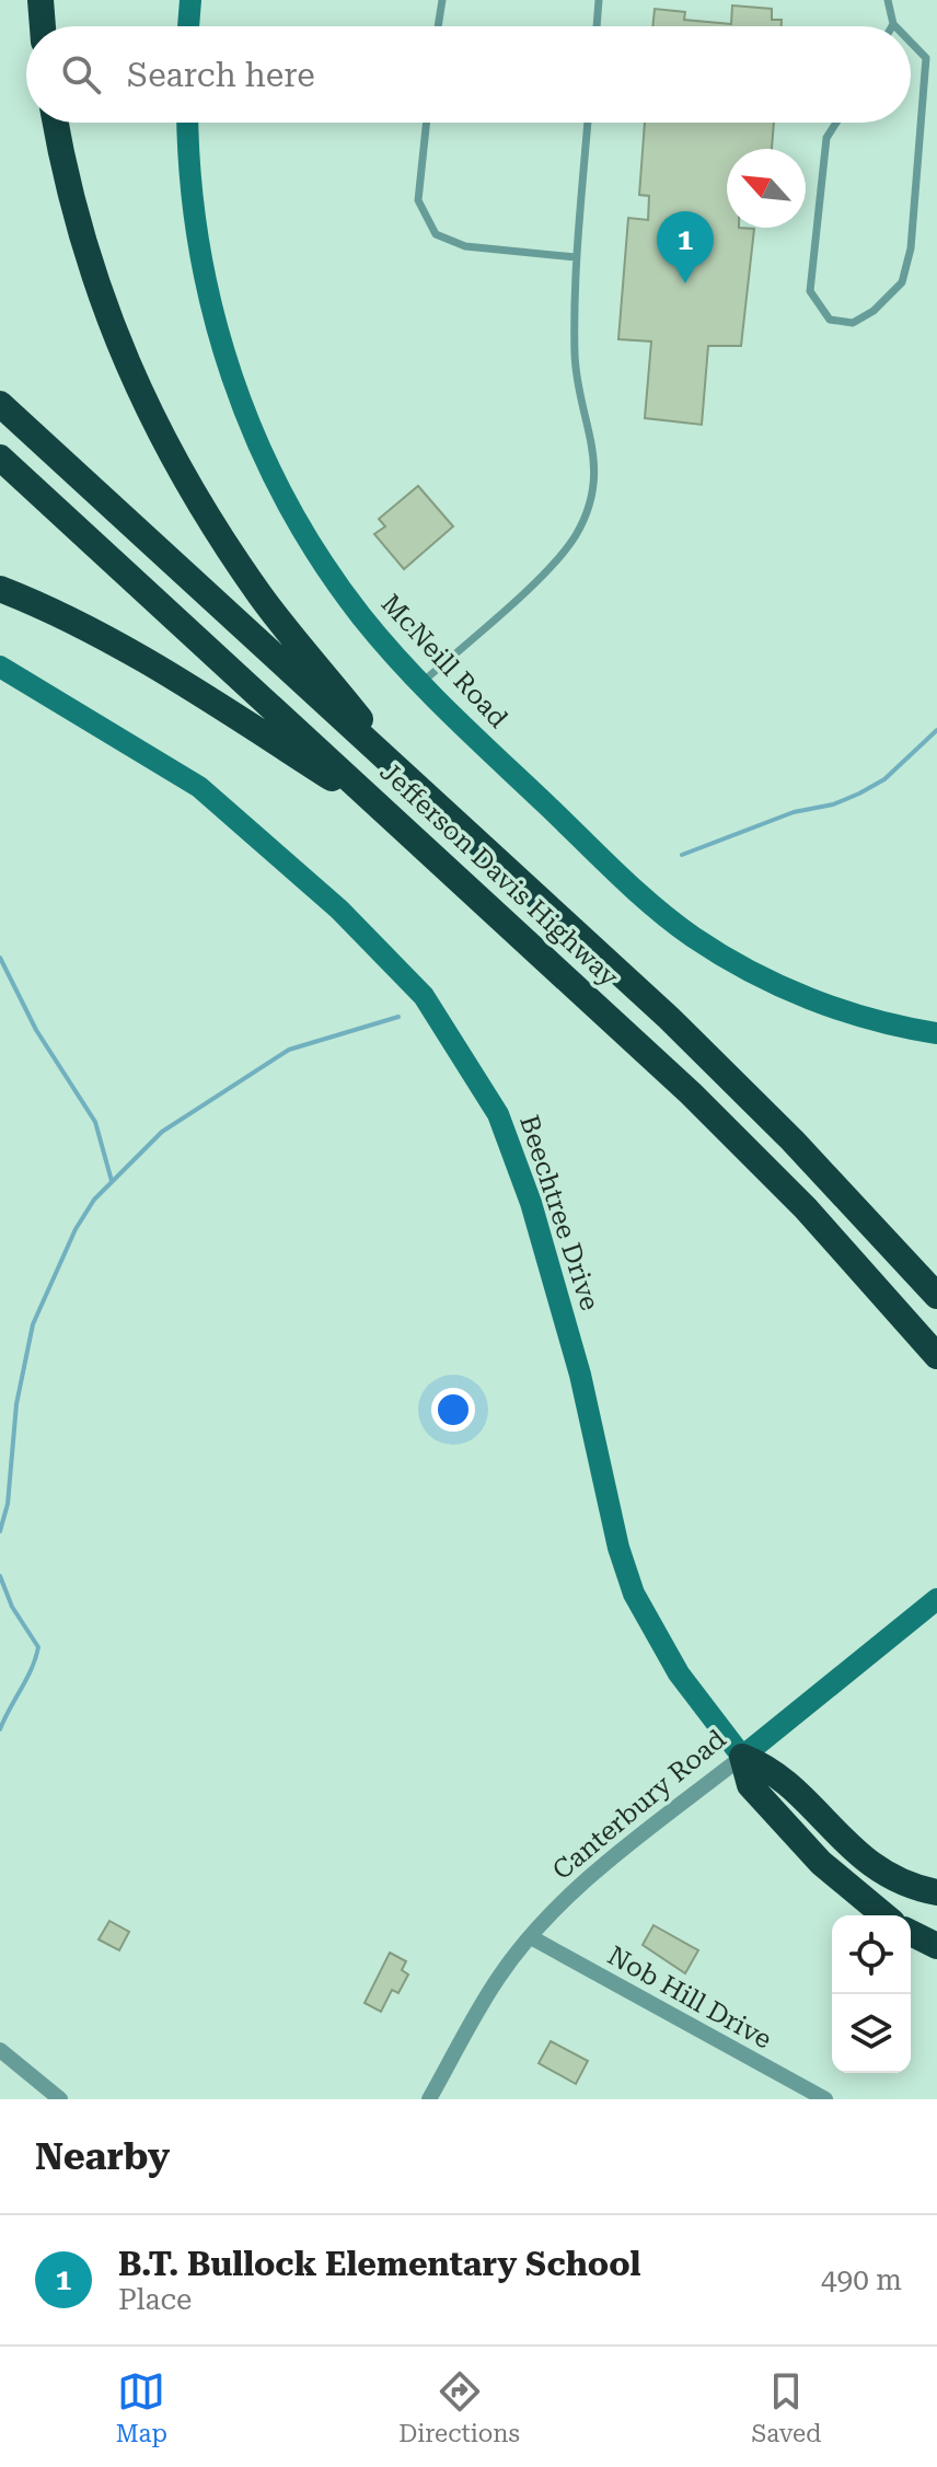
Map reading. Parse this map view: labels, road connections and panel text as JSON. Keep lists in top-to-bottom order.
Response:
{
  "streets": {
    "highway": ["Jefferson Davis Highway"],
    "street": [
      "McNeill Road",
      "Beechtree Drive",
      "Canterbury Road",
      "Nob Hill Drive"
    ]
  },
  "crossings": [
    ["Beechtree Drive", "Canterbury Road"],
    ["Canterbury Road", "Nob Hill Drive"]
  ],
  "north": "top left",
  "page": {
    "search": "Search here",
    "pins": "1",
    "heading": "Nearby",
    "list": [
      {
        "mark": "1",
        "name": "B.T. Bullock Elementary School",
        "note": "Place",
        "value": "490 m"
      }
    ],
    "nav": ["Map", "Directions", "Saved"]
  }
}
